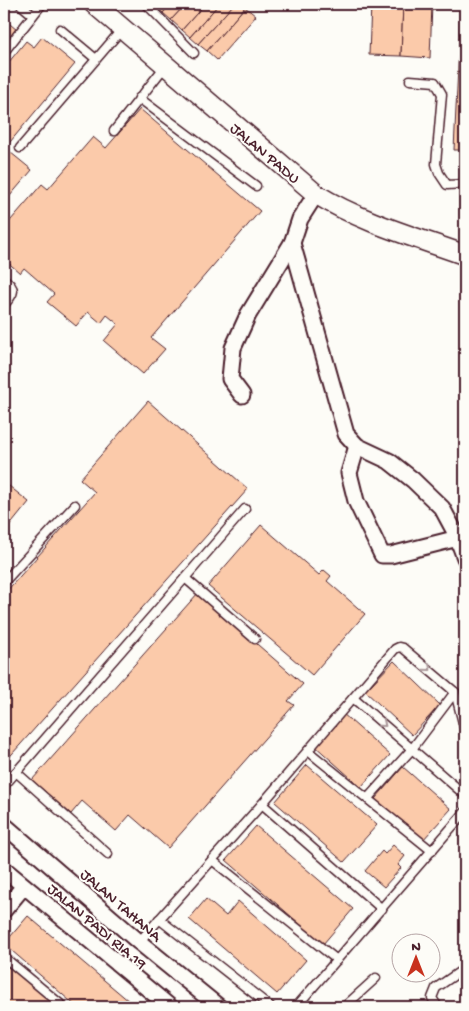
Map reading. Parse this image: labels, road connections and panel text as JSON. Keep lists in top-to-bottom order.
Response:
{
  "streets": {
    "street": ["JALAN PADU", "JALAN TAHANA", "JALAN PADI RIA 19"]
  },
  "north": "top"
}
